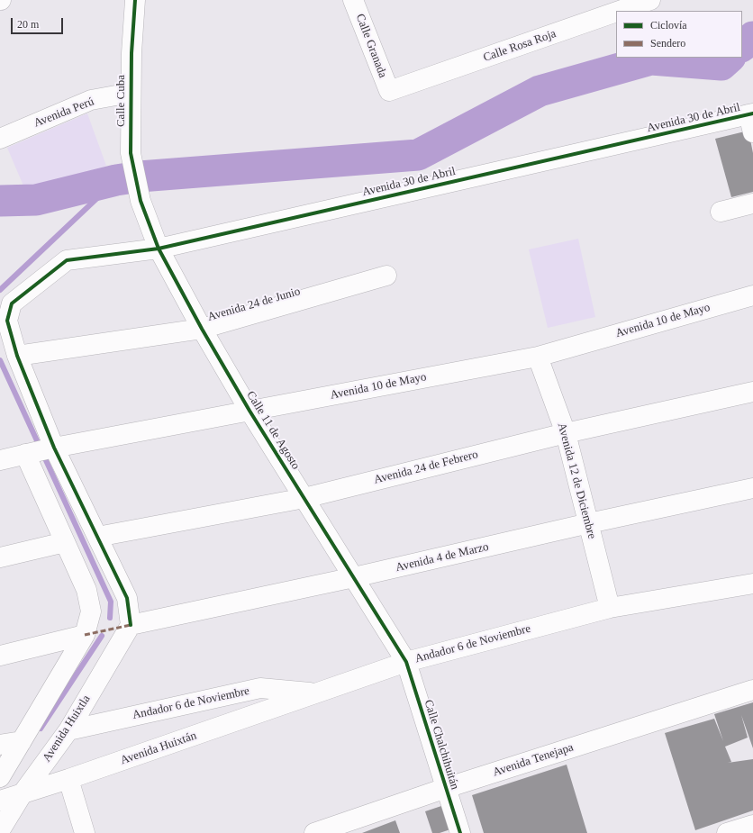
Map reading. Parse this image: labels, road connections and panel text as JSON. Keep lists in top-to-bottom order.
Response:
{
  "streets": {
    "street": [
      "Calle Granada",
      "Calle Rosa Roja",
      "Calle Cuba",
      "Avenida Perú",
      "Avenida 30 de Abril",
      "Avenida 24 de Junio",
      "Avenida 10 de Mayo",
      "Calle 11 de Agosto",
      "Avenida 24 de Febrero",
      "Avenida 12 de Diciembre",
      "Avenida 4 de Marzo",
      "Andador 6 de Noviembre",
      "Avenida Huixtla",
      "Calle Chalchihuitán",
      "Avenida Huixtán",
      "Avenida Tenejapa"
    ]
  },
  "crossings": [
    ["Calle Granada", "Calle Rosa Roja"],
    ["Calle Cuba", "Avenida Perú"],
    ["Calle Cuba", "Calle 11 de Agosto"],
    ["Avenida 30 de Abril", "Avenida 24 de Junio"],
    ["Avenida 30 de Abril", "Calle 11 de Agosto"],
    ["Avenida 24 de Junio", "Calle 11 de Agosto"],
    ["Avenida 10 de Mayo", "Calle 11 de Agosto"],
    ["Avenida 10 de Mayo", "Avenida 12 de Diciembre"],
    ["Calle 11 de Agosto", "Avenida 24 de Febrero"],
    ["Calle 11 de Agosto", "Avenida 4 de Marzo"],
    ["Calle 11 de Agosto", "Andador 6 de Noviembre"],
    ["Calle 11 de Agosto", "Calle Chalchihuitán"],
    ["Avenida 24 de Febrero", "Avenida 12 de Diciembre"],
    ["Avenida 12 de Diciembre", "Avenida 4 de Marzo"],
    ["Avenida 12 de Diciembre", "Andador 6 de Noviembre"],
    ["Avenida 4 de Marzo", "Avenida Huixtla"],
    ["Andador 6 de Noviembre", "Avenida Huixtla"],
    ["Andador 6 de Noviembre", "Calle Chalchihuitán"],
    ["Andador 6 de Noviembre", "Avenida Huixtán"],
    ["Avenida Huixtla", "Avenida Huixtán"],
    ["Calle Chalchihuitán", "Avenida Tenejapa"]
  ],
  "legend": ["Ciclovía", "Sendero"],
  "scale_bar": "20 m"
}
